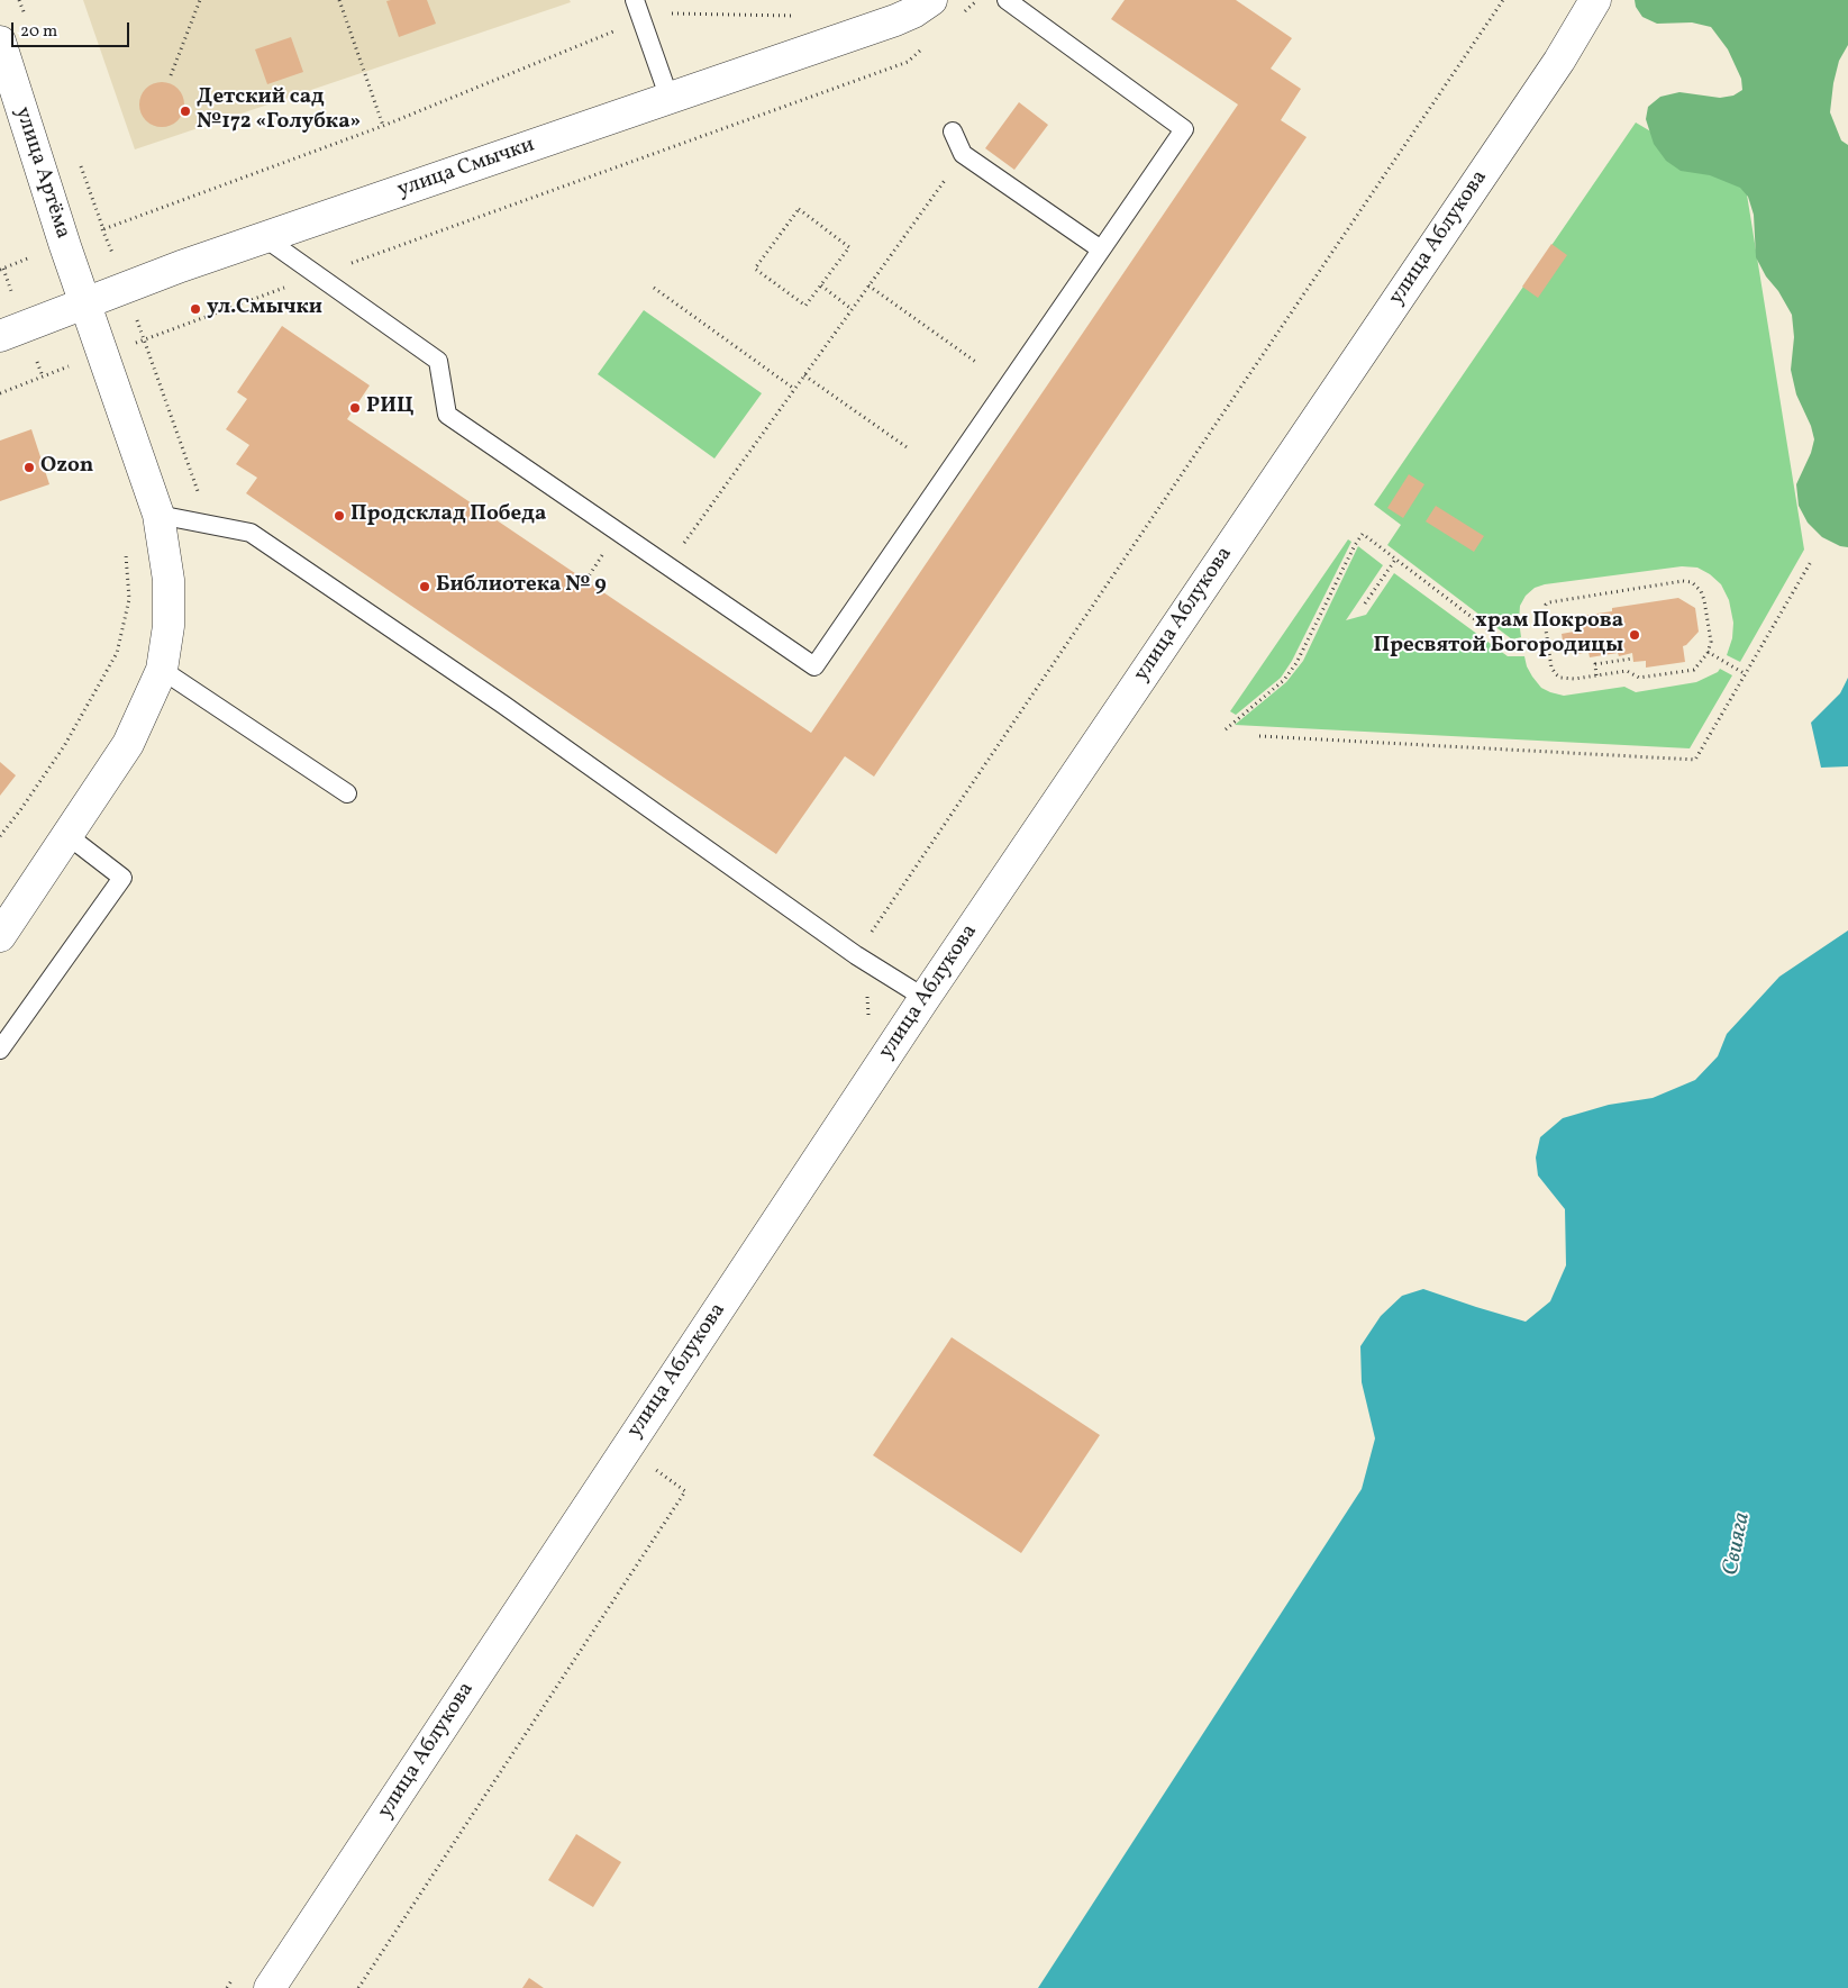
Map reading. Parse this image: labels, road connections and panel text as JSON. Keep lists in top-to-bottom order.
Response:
{
  "streets": {
    "street": ["улица Смычки", "улица Артёма", "улица Аблукова"]
  },
  "crossings": [
    ["улица Смычки", "улица Артёма"]
  ],
  "water": ["Свияга"],
  "places": [
    "Детский сад №172 «Голубка»",
    "ул.Смычки",
    "РИЦ",
    "Ozon",
    "Продсклад Победа",
    "Библиотека № 9",
    "храм Покрова Пресвятой Богородицы"
  ],
  "scale_bar": "20 m"
}
